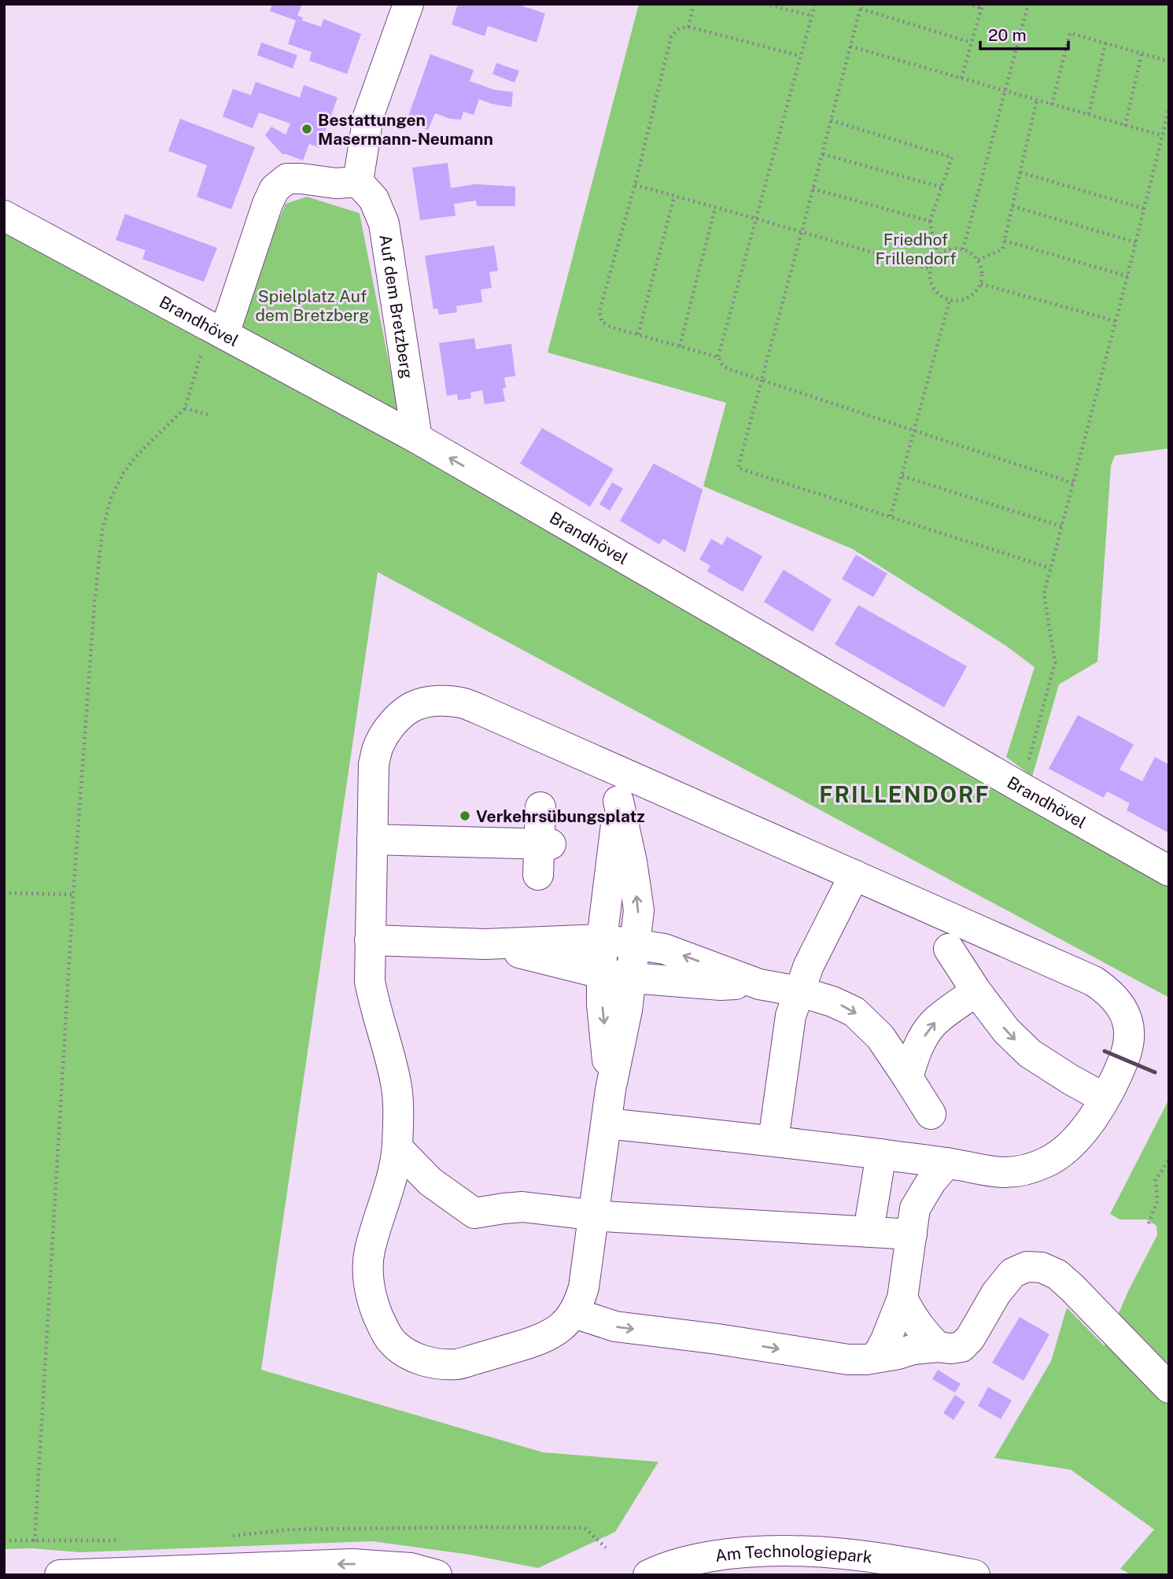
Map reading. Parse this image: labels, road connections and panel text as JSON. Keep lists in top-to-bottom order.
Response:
{
  "streets": {
    "main road": ["Auf dem Bretzberg", "Brandhövel", "Am Technologiepark"]
  },
  "crossings": [
    ["Auf dem Bretzberg", "Brandhövel"]
  ],
  "districts": ["FRILLENDORF"],
  "parks": ["Friedhof Frillendorf", "Spielplatz Auf dem Bretzberg"],
  "places": ["Bestattungen Masermann-Neumann", "Verkehrsübungsplatz"],
  "scale_bar": "20 m"
}
